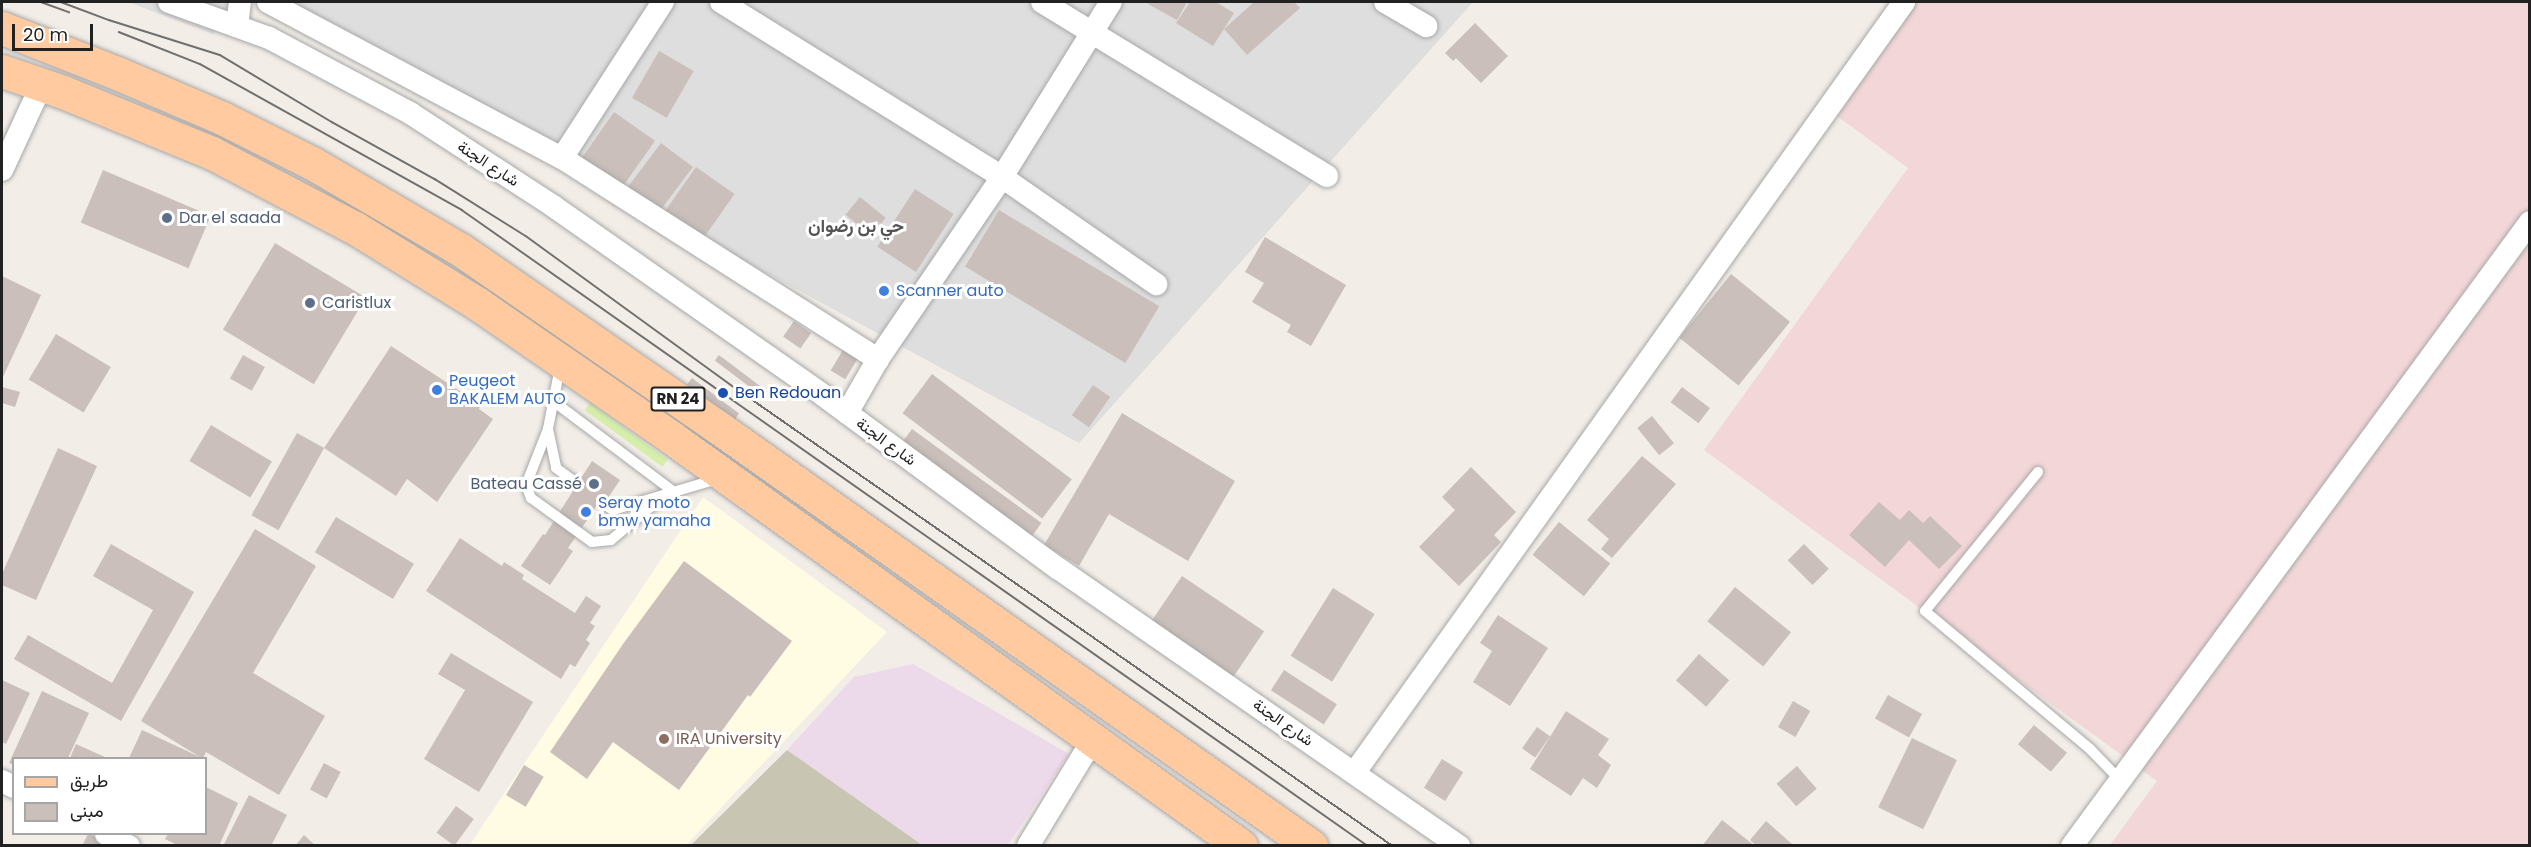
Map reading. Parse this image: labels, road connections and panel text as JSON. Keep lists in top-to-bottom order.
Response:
{
  "streets": {
    "main road": ["RN 24"],
    "street": ["شارع الجنة"]
  },
  "districts": ["حي بن رضوان"],
  "places": [
    "Dar el saada",
    "Scanner auto",
    "Caristlux",
    "Peugeot BAKALEM AUTO",
    "Ben Redouan",
    "Bateau Cassé",
    "Seray moto bmw yamaha",
    "IRA University"
  ],
  "legend": ["طريق", "مبنى"],
  "scale_bar": "20 m"
}
